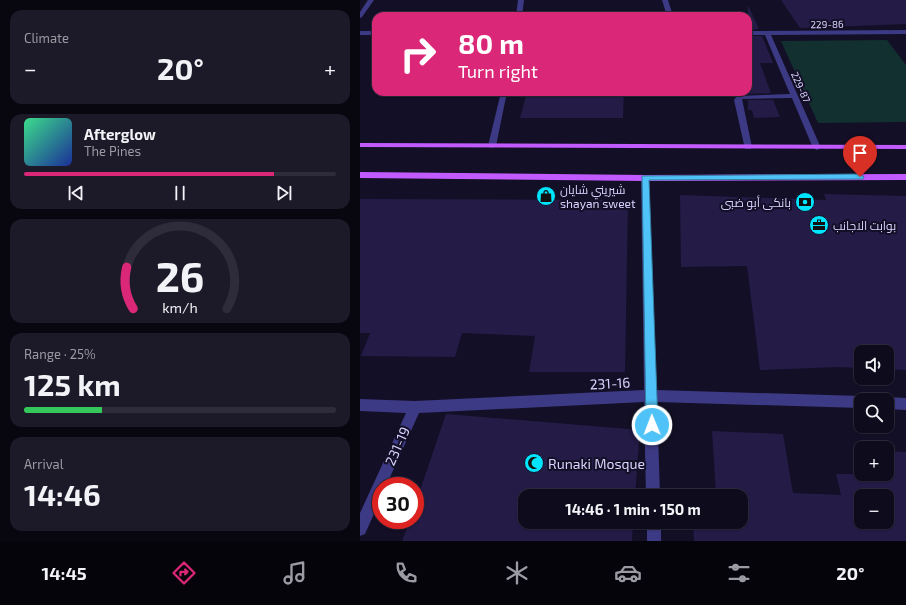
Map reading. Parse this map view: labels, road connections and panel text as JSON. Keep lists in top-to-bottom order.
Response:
{
  "streets": {
    "street": [
      "229-86",
      "229-87",
      "231-16",
      "231-19"
    ]
  },
  "crossings": [
    ["229-86", "229-87"],
    ["231-16", "231-19"]
  ],
  "places": {
    "shop": ["شيريني شايان shayan sweet"],
    "bank": ["بانكى أبو ضبى"],
    "office": ["بوابت الاجانب"],
    "mosque": ["Runaki Mosque"]
  },
  "page": {
    "tile": [
      "Climate",
      ["Range · 25%", "125 km"],
      ["Arrival", "14:46"]
    ],
    "turn": ["80 m", "Turn right"],
    "heat": ["−", "20°", "+"],
    "song": ["Afterglow", "The Pines"],
    "map_buttons": ["+", "−"],
    "limit": "30",
    "trip": "14:46 · 1 min · 150 m",
    "tabs": ["14:45", "20°"],
    "gauge": ["26", "km/h"]
  }
}
